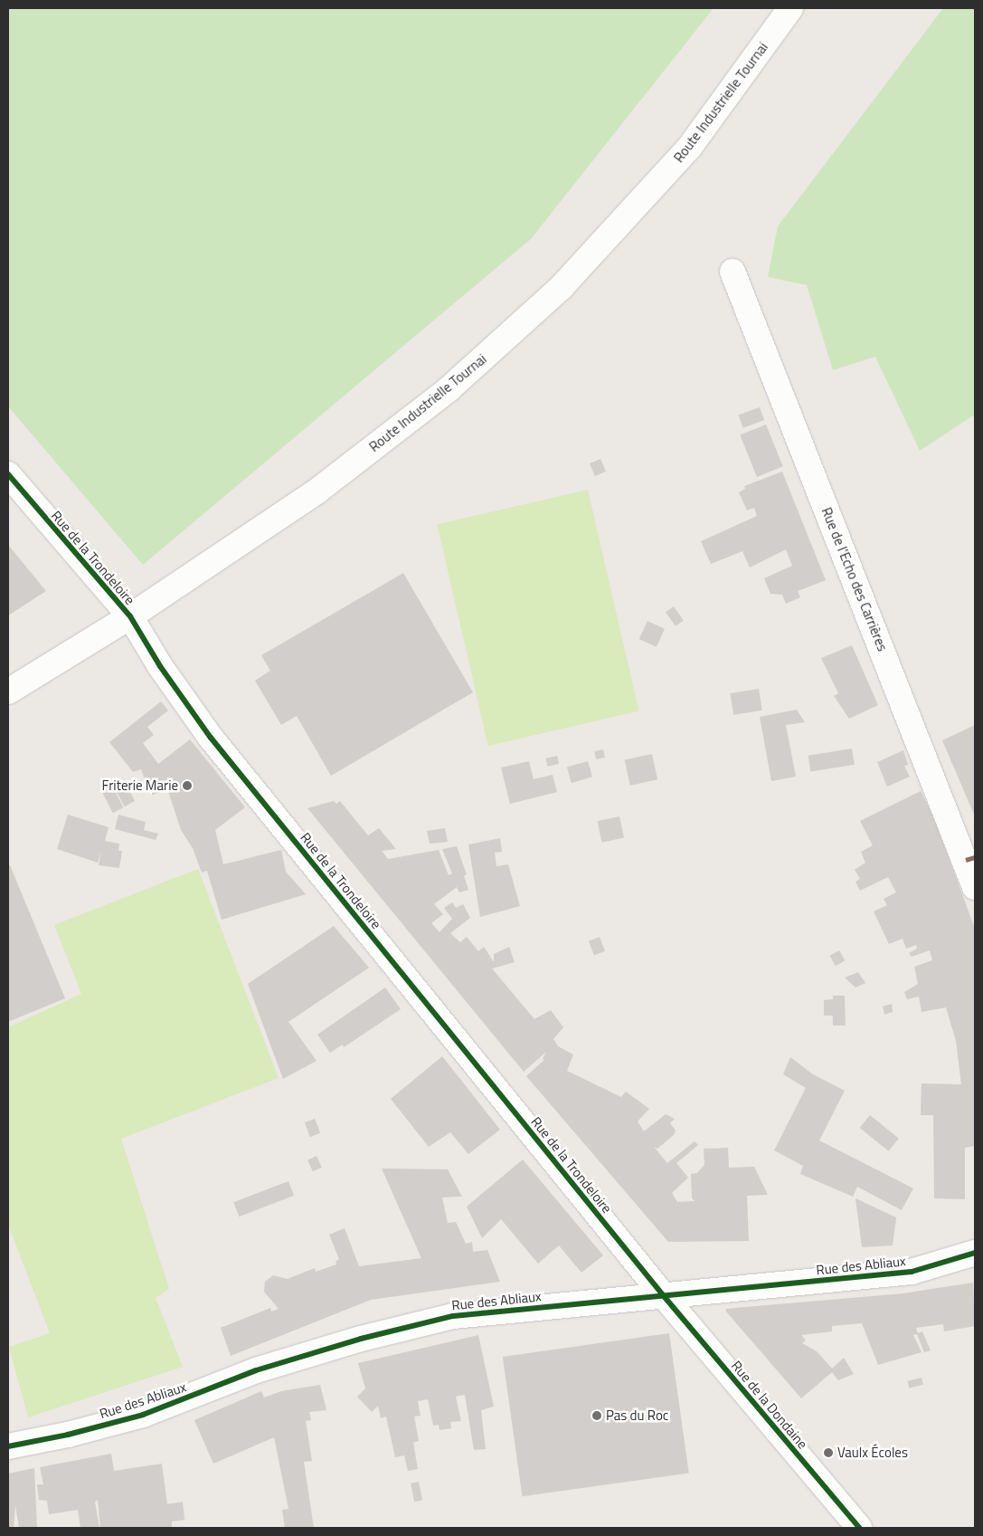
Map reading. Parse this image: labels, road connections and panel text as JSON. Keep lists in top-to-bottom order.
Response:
{
  "streets": {
    "street": [
      "Route Industrielle Tournai",
      "Rue de la Trondeloire",
      "Rue de l'Echo des Carrières",
      "Rue des Abliaux",
      "Rue de la Dondaine"
    ]
  },
  "crossings": [
    ["Route Industrielle Tournai", "Rue de la Trondeloire"],
    ["Rue de la Trondeloire", "Rue des Abliaux"],
    ["Rue de la Trondeloire", "Rue de la Dondaine"],
    ["Rue des Abliaux", "Rue de la Dondaine"]
  ],
  "places": ["Friterie Marie", "Pas du Roc", "Vaulx Écoles"]
}
